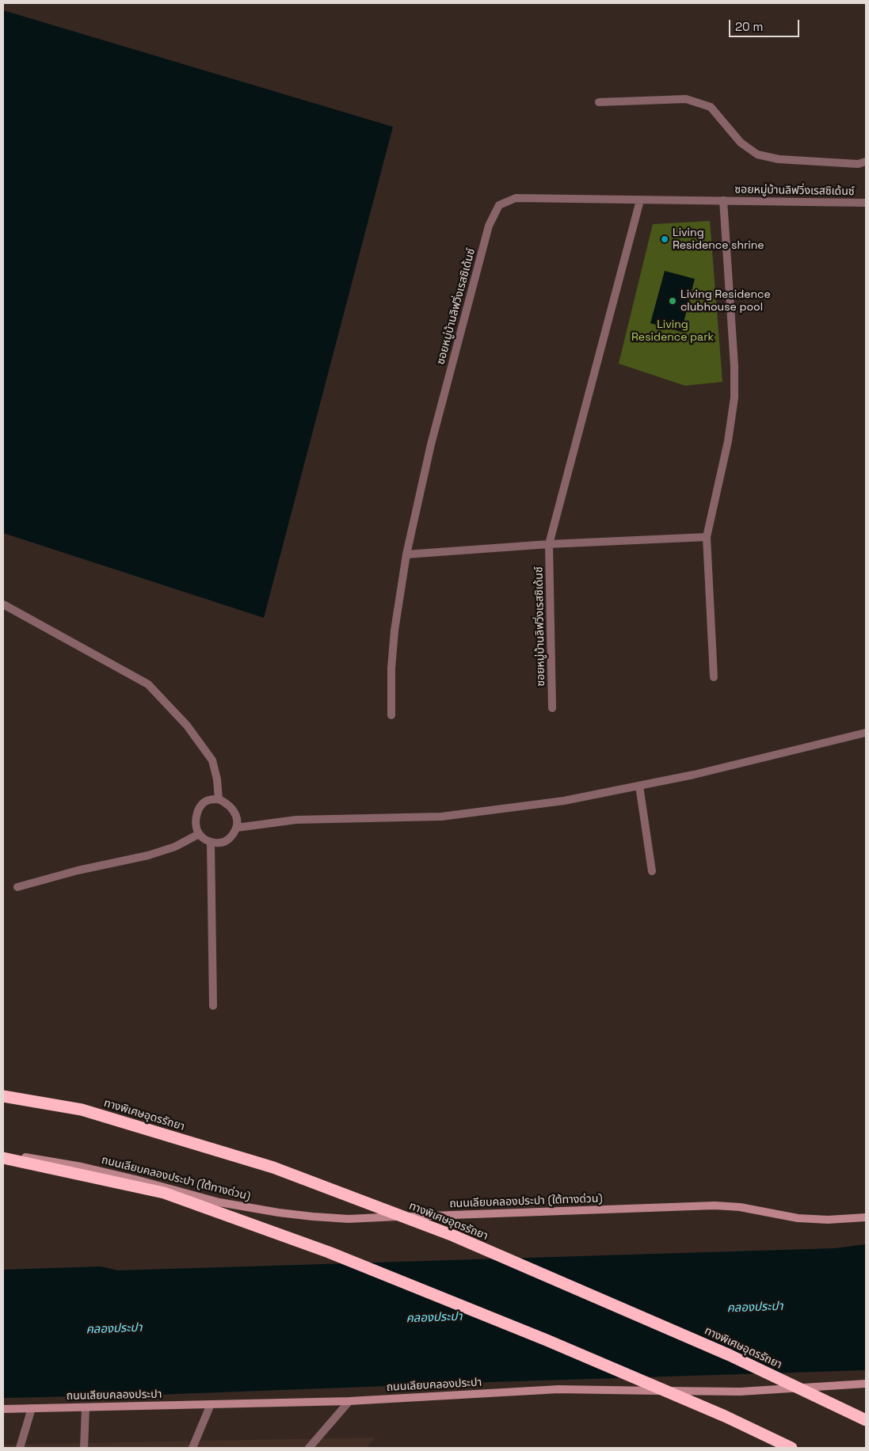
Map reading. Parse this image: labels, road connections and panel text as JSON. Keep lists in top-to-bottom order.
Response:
{
  "streets": {
    "highway": ["ทางพิเศษอุดรรัถยา"],
    "street": ["ซอยหมู่บ้านลิฟวิ่งเรสซิเด้นซ์", "ถนนเลียบคลองประปา (ใต้ทางด่วน)", "ถนนเลียบคลองประปา"]
  },
  "water": ["คลองประปา"],
  "parks": ["Living Residence park"],
  "places": ["Living Residence shrine", "Living Residence clubhouse pool"],
  "scale_bar": "20 m"
}
